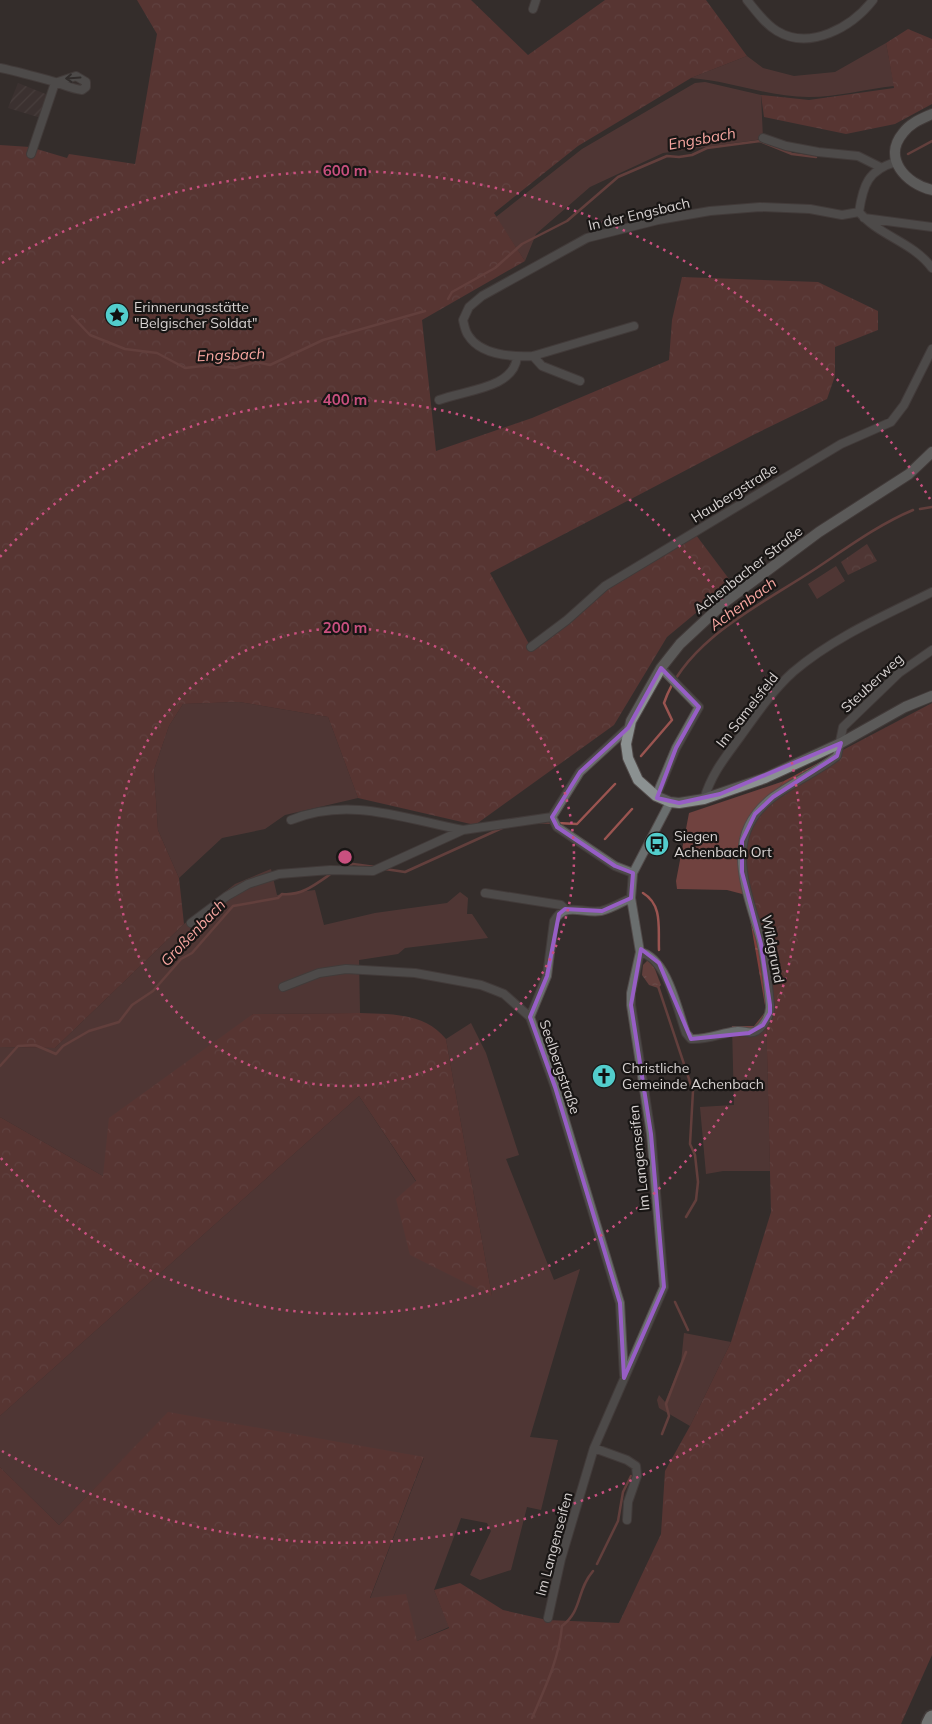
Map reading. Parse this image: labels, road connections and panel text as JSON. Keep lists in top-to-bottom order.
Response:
{
  "streets": {
    "main road": ["Achenbacher Straße"],
    "street": [
      "In der Engsbach",
      "Haubergstraße",
      "Steuberweg",
      "Im Samelsfeld",
      "Wildgrund",
      "Seelbergstraße",
      "Im Langenseifen"
    ]
  },
  "crossings": [
    ["Achenbacher Straße", "Steuberweg"],
    ["Achenbacher Straße", "Im Samelsfeld"],
    ["Achenbacher Straße", "Wildgrund"],
    ["Achenbacher Straße", "Im Langenseifen"],
    ["Steuberweg", "Wildgrund"],
    ["Wildgrund", "Im Langenseifen"],
    ["Seelbergstraße", "Im Langenseifen"]
  ],
  "water": ["Engsbach", "Achenbach", "Großenbach"],
  "places": {
    "place": ["Erinnerungsstätte \"Belgischer Soldat\""],
    "bus stop": ["Siegen Achenbach Ort"],
    "church": ["Christliche Gemeinde Achenbach"]
  },
  "rings": ["600 m", "400 m", "200 m"]
}
